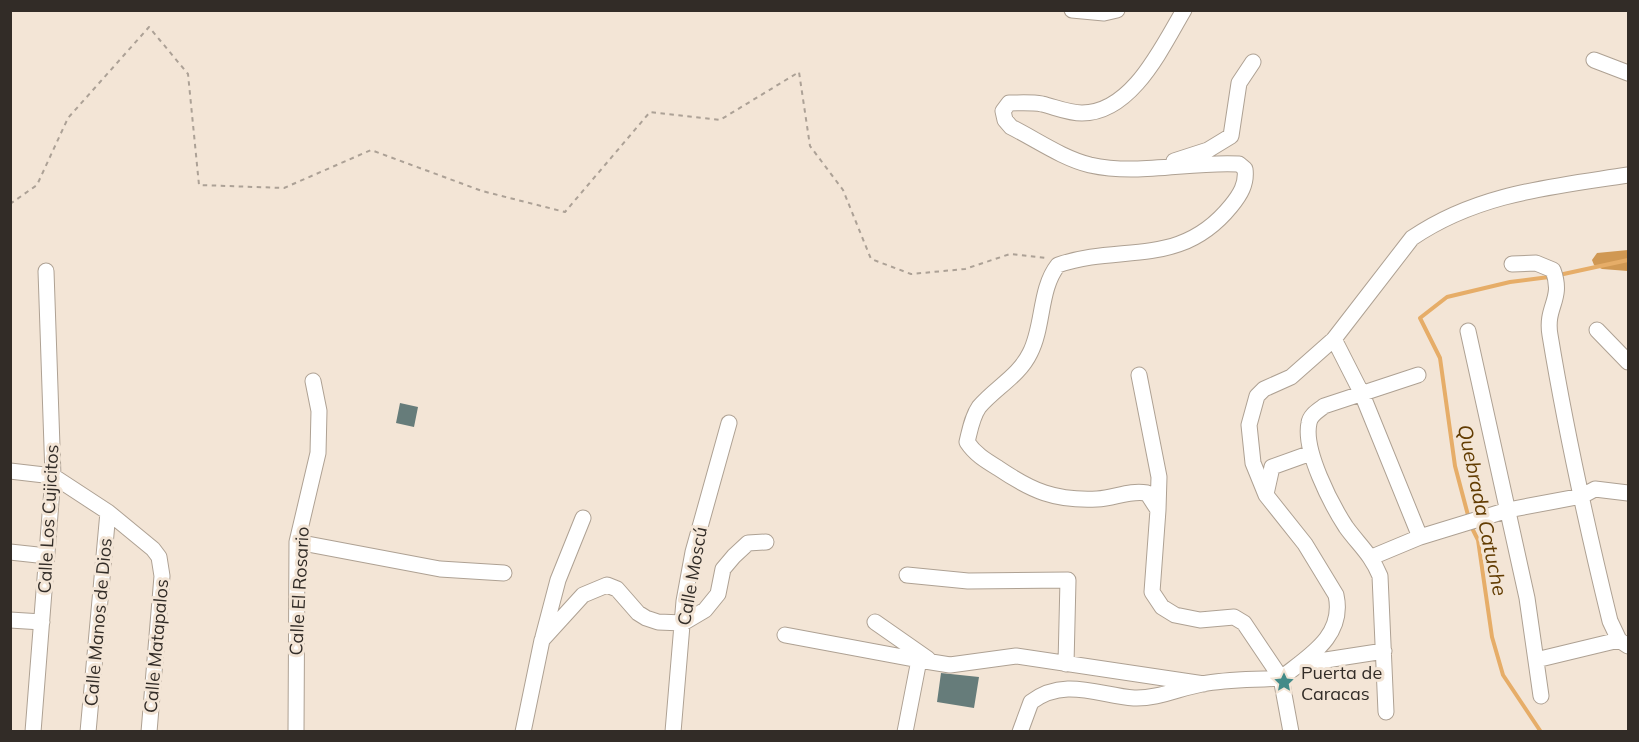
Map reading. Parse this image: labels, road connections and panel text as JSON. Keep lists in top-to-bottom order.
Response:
{
  "streets": {
    "street": [
      "Calle Los Cujicitos",
      "Calle Moscú",
      "Calle El Rosario",
      "Calle Manos de Dios",
      "Calle Matapalos"
    ]
  },
  "crossings": [
    ["Calle Los Cujicitos", "Calle Matapalos"],
    ["Calle Manos de Dios", "Calle Matapalos"]
  ],
  "water": ["Quebrada Catuche"],
  "places": {
    "place": ["Puerta de Caracas"]
  }
}
